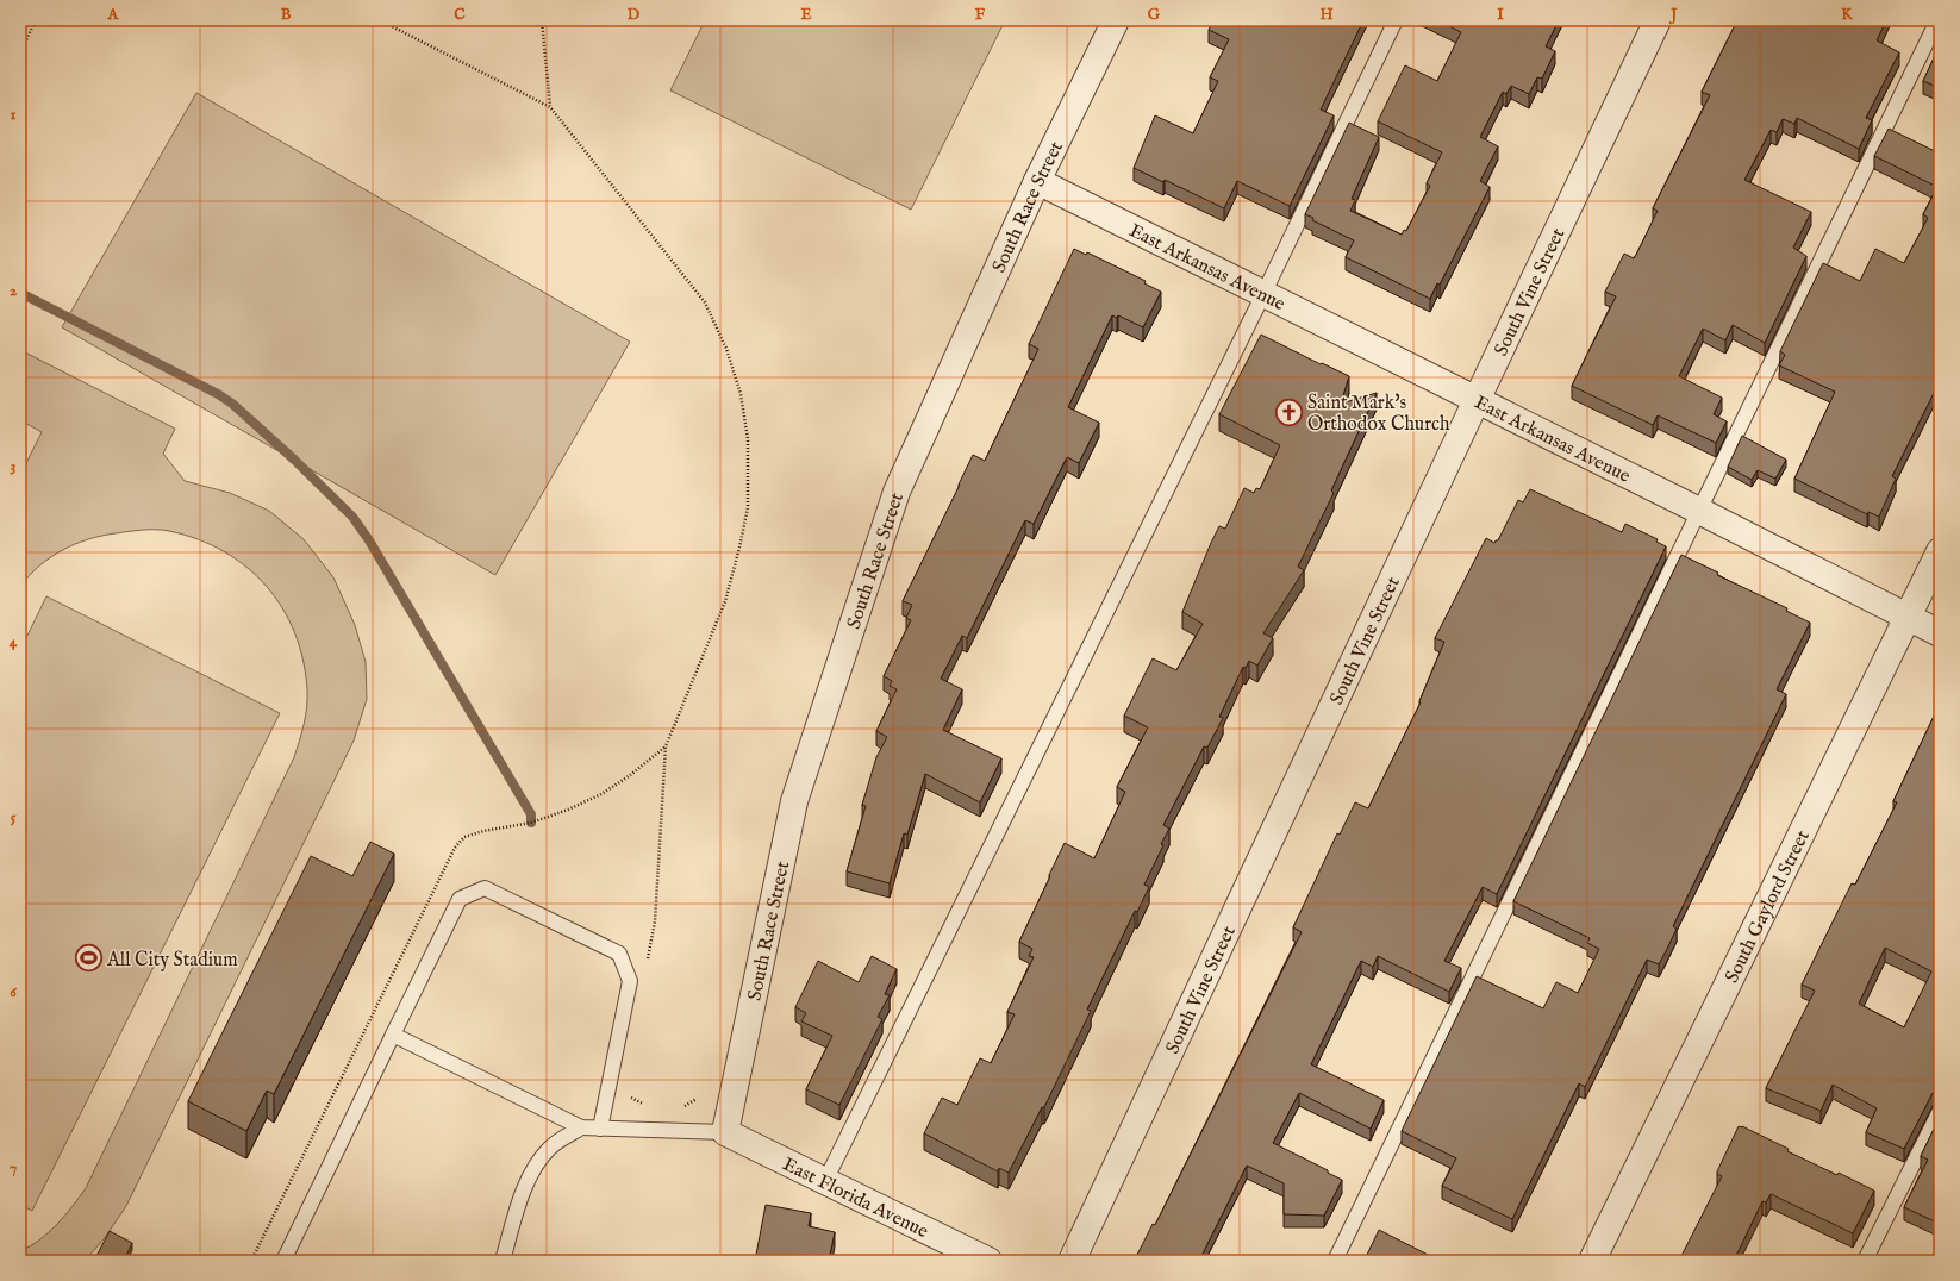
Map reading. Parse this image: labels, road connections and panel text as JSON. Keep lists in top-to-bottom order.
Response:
{
  "streets": {
    "street": [
      "South Race Street",
      "East Arkansas Avenue",
      "South Vine Street",
      "South Gaylord Street",
      "East Florida Avenue"
    ]
  },
  "crossings": [
    ["South Race Street", "East Arkansas Avenue"],
    ["South Race Street", "East Florida Avenue"],
    ["East Arkansas Avenue", "South Vine Street"],
    ["East Arkansas Avenue", "South Gaylord Street"]
  ],
  "places": {
    "church": ["Saint Mark's Orthodox Church"],
    "sports": ["All City Stadium"]
  },
  "grid": {
    "columns": [
      "A",
      "B",
      "C",
      "D",
      "E",
      "F",
      "G",
      "H",
      "I",
      "J",
      "K"
    ],
    "rows": [
      "1",
      "2",
      "3",
      "4",
      "5",
      "6",
      "7"
    ]
  }
}
